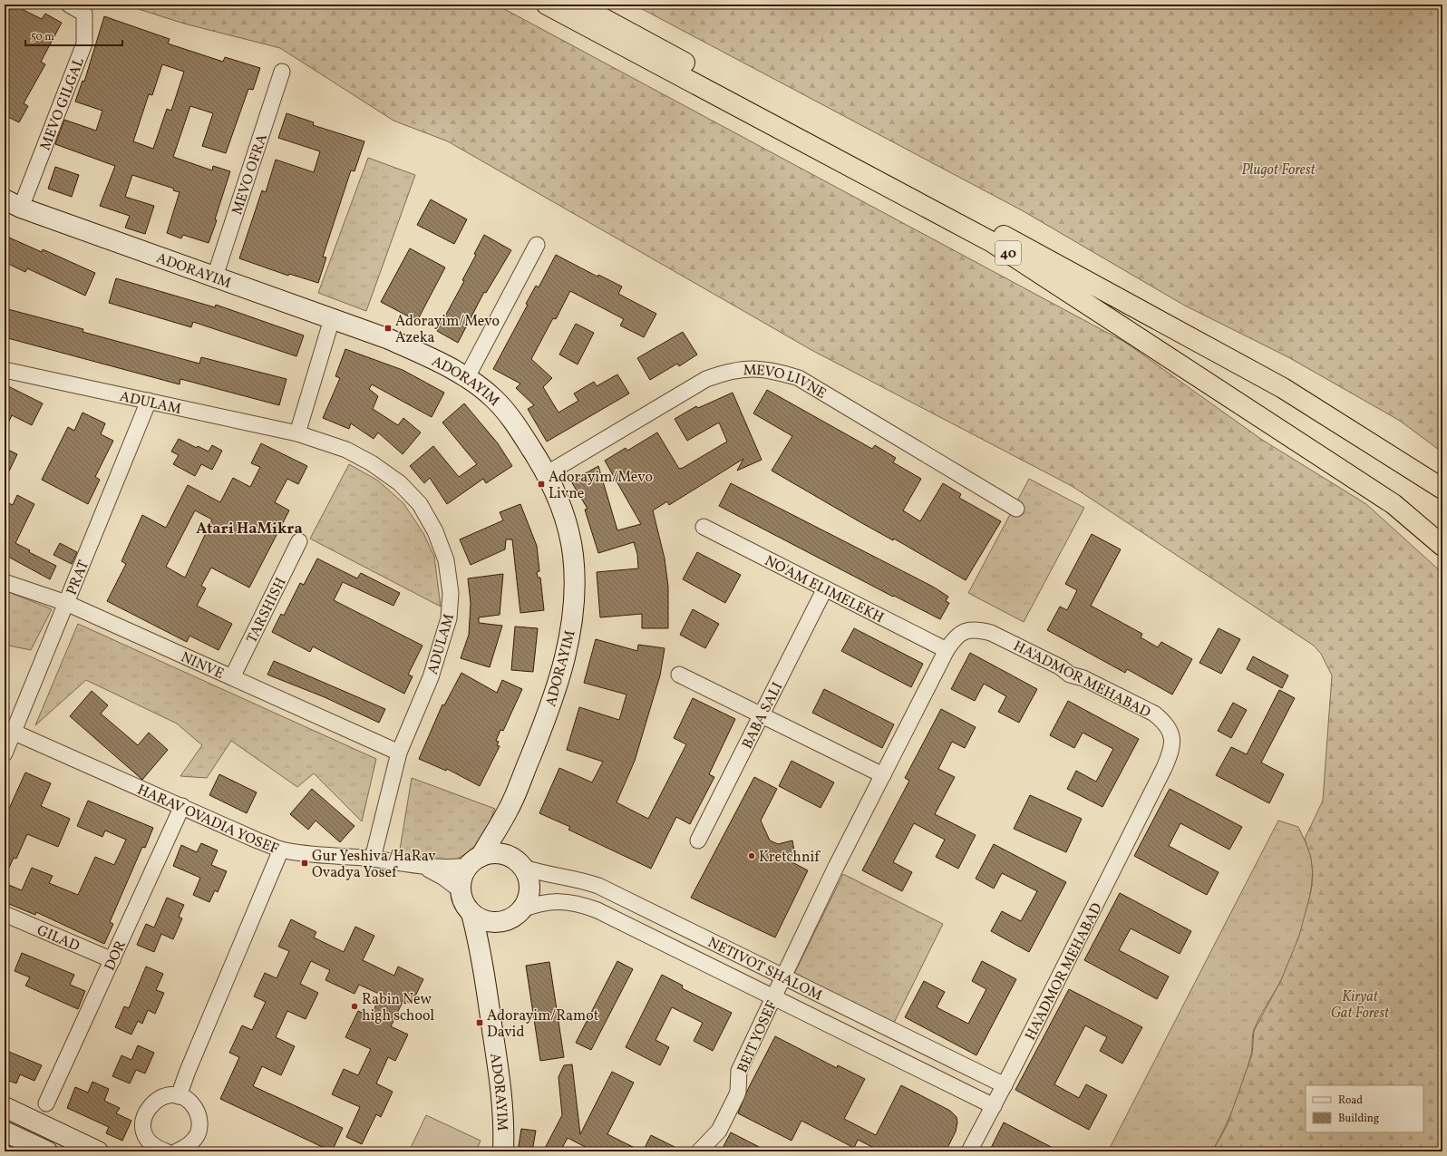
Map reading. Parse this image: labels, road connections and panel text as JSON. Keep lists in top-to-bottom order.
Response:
{
  "streets": {
    "highway": ["40"],
    "street": [
      "MEVO GILGAL",
      "MEVO OFRA",
      "ADORAYIM",
      "MEVO LIVNE",
      "ADULAM",
      "PRAT",
      "NO'AM ELIMELEKH",
      "TARSHISH",
      "NINVE",
      "HA'ADMOR MEHABAD",
      "BABA SALI",
      "HARAV OVADIA YOSEF",
      "GILAD",
      "DOR",
      "NETIVOT SHALOM",
      "BEIT YOSEF"
    ]
  },
  "crossings": [
    ["MEVO GILGAL", "ADORAYIM"],
    ["MEVO OFRA", "ADORAYIM"],
    ["ADORAYIM", "MEVO LIVNE"],
    ["ADORAYIM", "HARAV OVADIA YOSEF"],
    ["ADORAYIM", "NETIVOT SHALOM"],
    ["ADULAM", "PRAT"],
    ["ADULAM", "NINVE"],
    ["ADULAM", "HARAV OVADIA YOSEF"],
    ["PRAT", "NINVE"],
    ["PRAT", "HARAV OVADIA YOSEF"],
    ["NO'AM ELIMELEKH", "HA'ADMOR MEHABAD"],
    ["NO'AM ELIMELEKH", "BABA SALI"],
    ["TARSHISH", "NINVE"],
    ["HA'ADMOR MEHABAD", "NETIVOT SHALOM"],
    ["HA'ADMOR MEHABAD", "BEIT YOSEF"],
    ["HARAV OVADIA YOSEF", "DOR"],
    ["HARAV OVADIA YOSEF", "NETIVOT SHALOM"],
    ["GILAD", "DOR"],
    ["NETIVOT SHALOM", "BEIT YOSEF"]
  ],
  "districts": ["Atari HaMikra"],
  "parks": ["Plugot Forest", "Kiryat Gat Forest"],
  "places": {
    "transit": [
      "Adorayim/Mevo Azeka",
      "Adorayim/Mevo Livne",
      "Gur Yeshiva/HaRav Ovadya Yosef",
      "Adorayim/Ramot David"
    ],
    "other": ["Kretchnif", "Rabin New high school"]
  },
  "legend": ["Road", "Building"],
  "scale_bar": "50 m"
}
